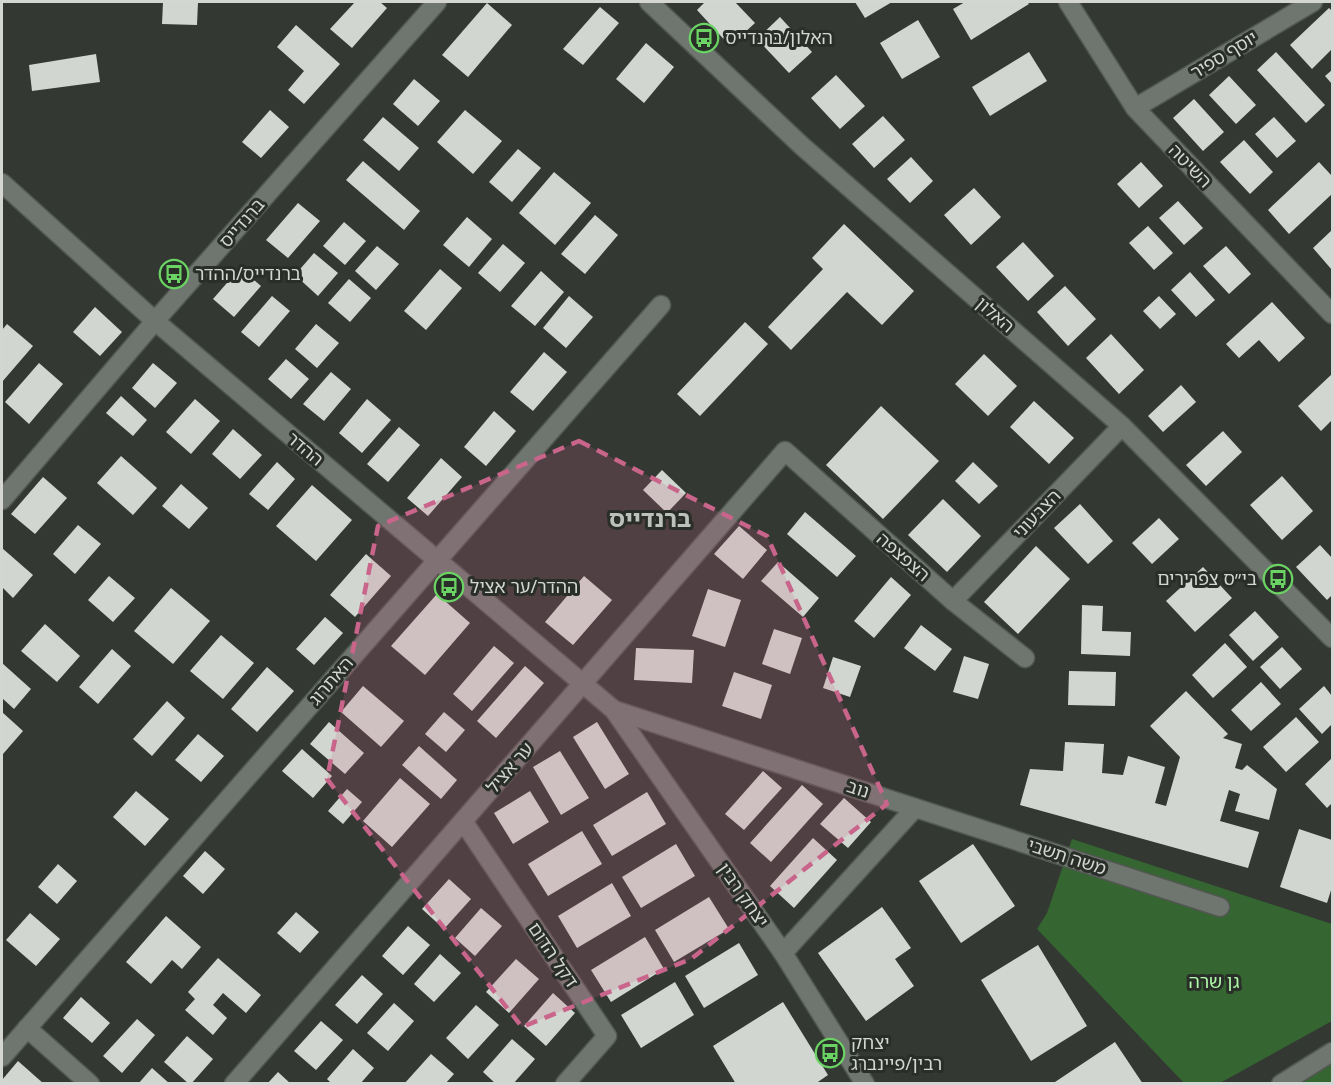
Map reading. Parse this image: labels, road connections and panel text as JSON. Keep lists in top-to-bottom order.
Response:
{
  "streets": {
    "street": [
      "יוסף ספיר",
      "השיטה",
      "ברנדייס",
      "האלון",
      "ההדר",
      "הצבעוני",
      "הצפצפה",
      "האתרוג",
      "ער אציל",
      "נוב",
      "משה תשבי",
      "יצחק רבין",
      "דקל הדום"
    ]
  },
  "crossings": [
    ["יוסף ספיר", "השיטה"],
    ["ברנדייס", "ההדר"],
    ["האלון", "הצבעוני"],
    ["ההדר", "האתרוג"],
    ["ההדר", "ער אציל"],
    ["ההדר", "נוב"],
    ["ההדר", "יצחק רבין"],
    ["הצבעוני", "הצפצפה"],
    ["הצפצפה", "ער אציל"],
    ["ער אציל", "דקל הדום"],
    ["נוב", "משה תשבי"],
    ["נוב", "יצחק רבין"]
  ],
  "districts": ["ברנדייס"],
  "parks": ["גן שרה"],
  "places": {
    "bus stop": [
      "האלון/ברנדייס",
      "ברנדייס/ההדר",
      "בי״ס צפרירים",
      "ההדר/ער אציל",
      "יצחק רבין/פיינברג"
    ]
  }
}
